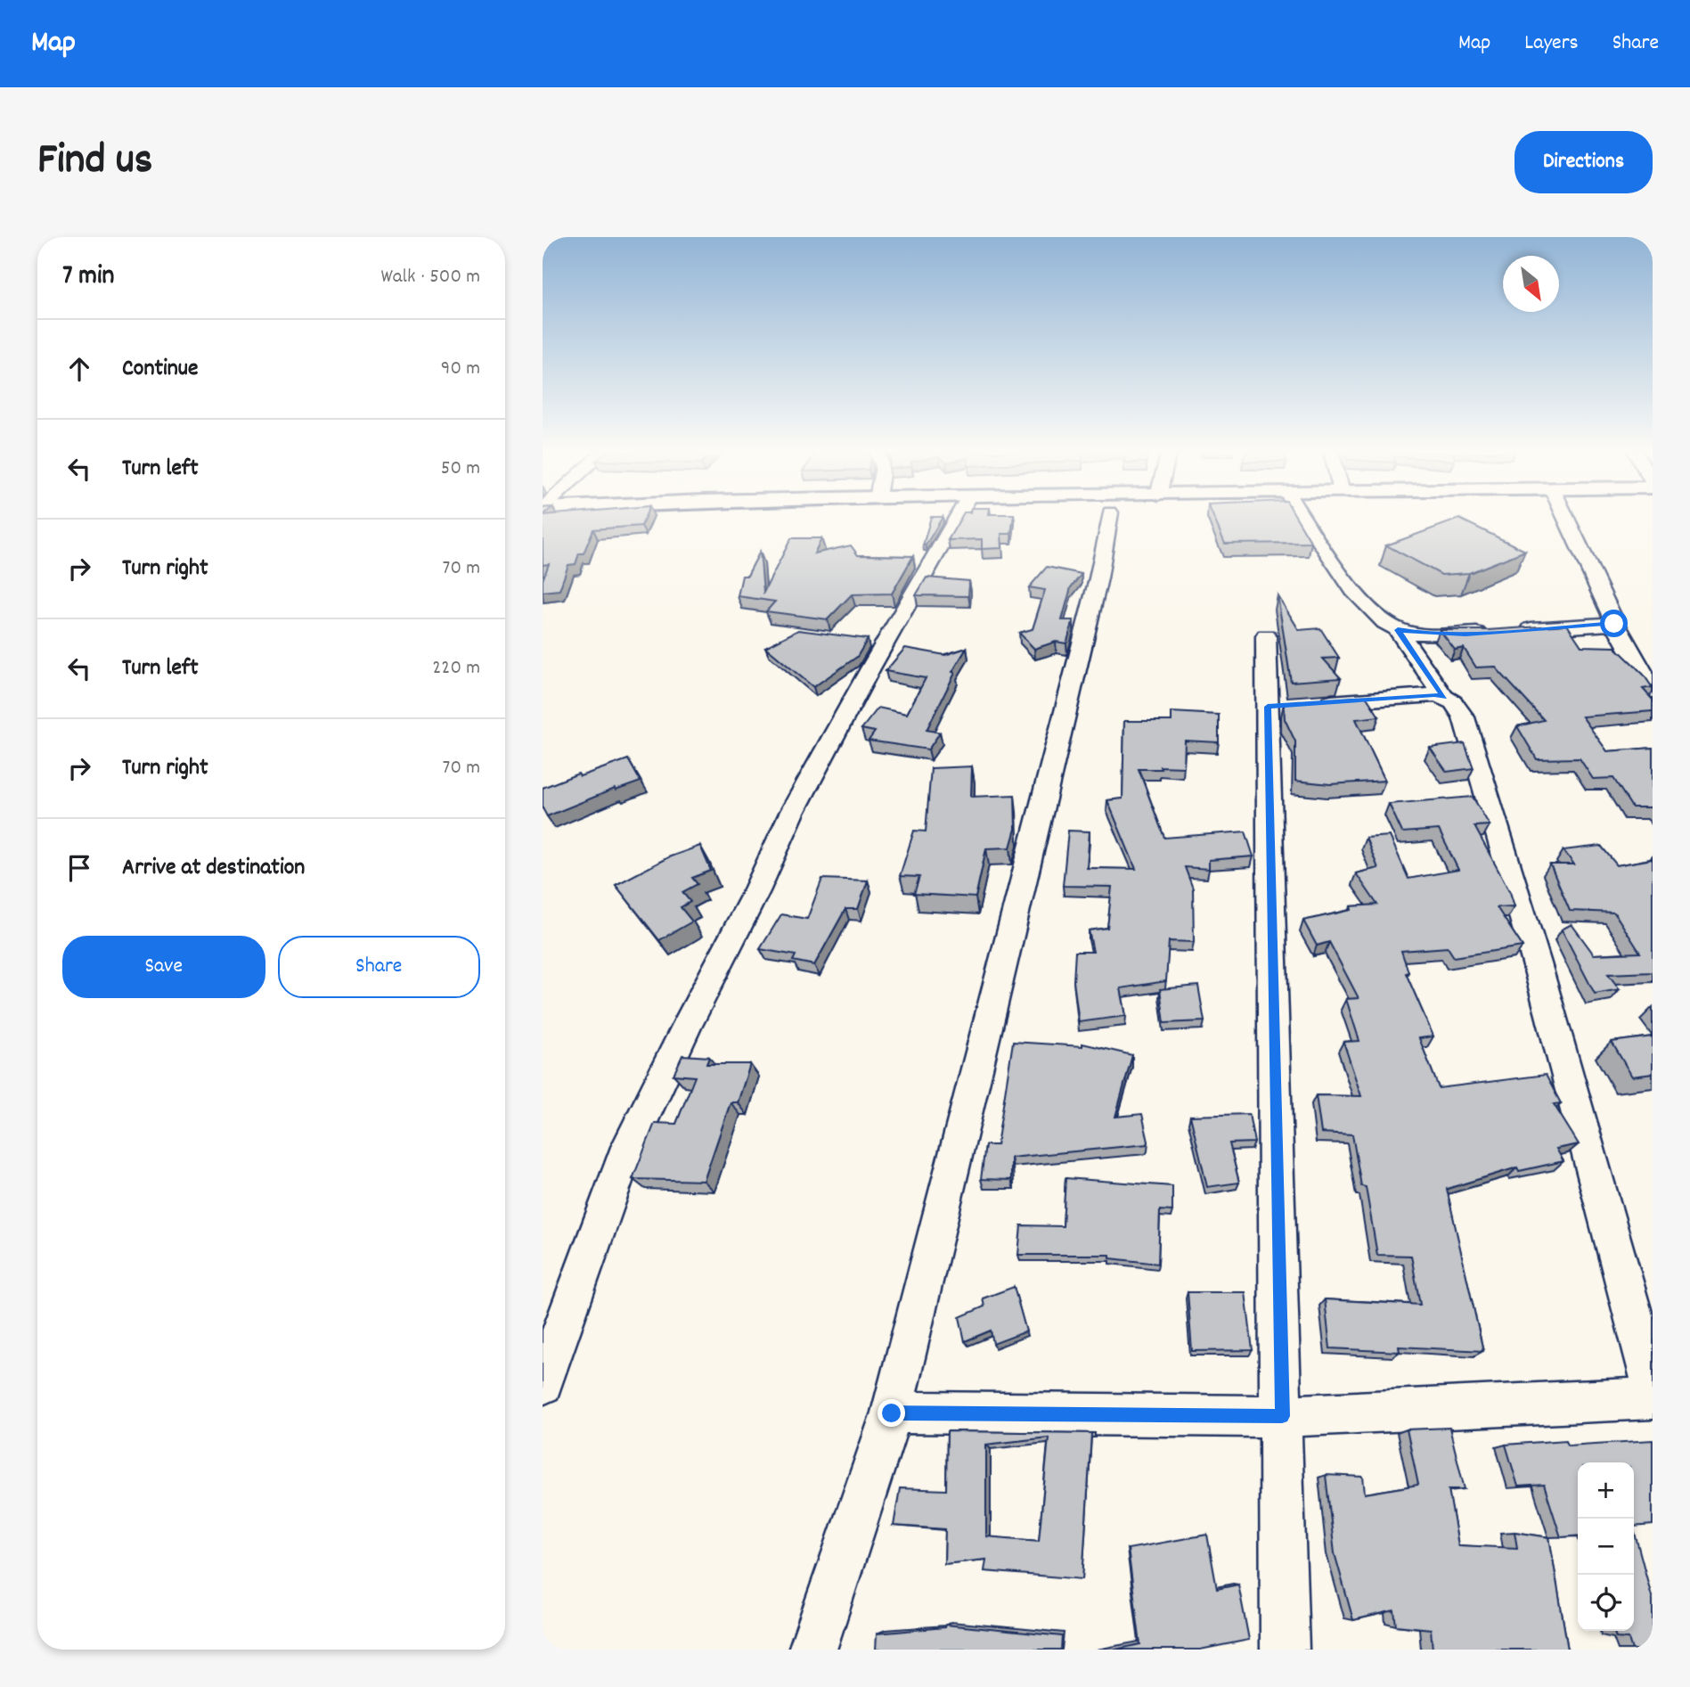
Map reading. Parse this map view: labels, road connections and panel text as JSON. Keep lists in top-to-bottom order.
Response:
{
  "north": "bottom right",
  "page": {
    "header": "Map",
    "nav": ["Map", "Layers", "Share"],
    "title": "Find us",
    "buttons": [
      "Directions",
      ["Save", "Share"]
    ],
    "heading": ["7 min", "Walk · 500 m"],
    "list": [
      ["Continue", "90 m"],
      ["Turn left", "50 m"],
      ["Turn right", "70 m"],
      ["Turn left", "220 m"],
      ["Turn right", "70 m"],
      "Arrive at destination"
    ],
    "map_buttons": ["+", "−"]
  }
}
